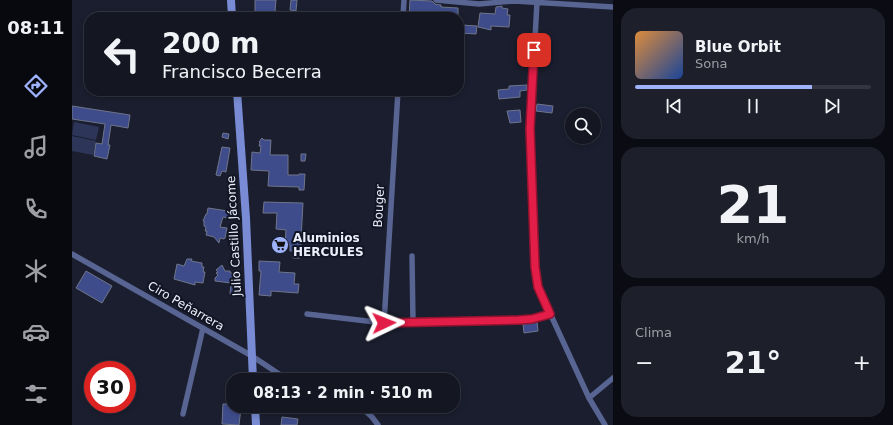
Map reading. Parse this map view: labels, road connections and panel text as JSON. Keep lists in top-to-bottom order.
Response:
{
  "streets": {
    "main road": ["Julio Castillo Jácome"],
    "street": ["Bouger", "Ciro Peñarrera"]
  },
  "crossings": [
    ["Julio Castillo Jácome", "Ciro Peñarrera"]
  ],
  "places": {
    "supermarket": ["Aluminios HERCULES"]
  },
  "page": {
    "tabs": "08:11",
    "turn": ["200 m", "Francisco Becerra"],
    "song": ["Blue Orbit", "Sona"],
    "tile": [
      ["21", "km/h"],
      "Clima"
    ],
    "heat": ["−", "21°", "+"],
    "limit": "30",
    "trip": "08:13 · 2 min · 510 m"
  }
}
